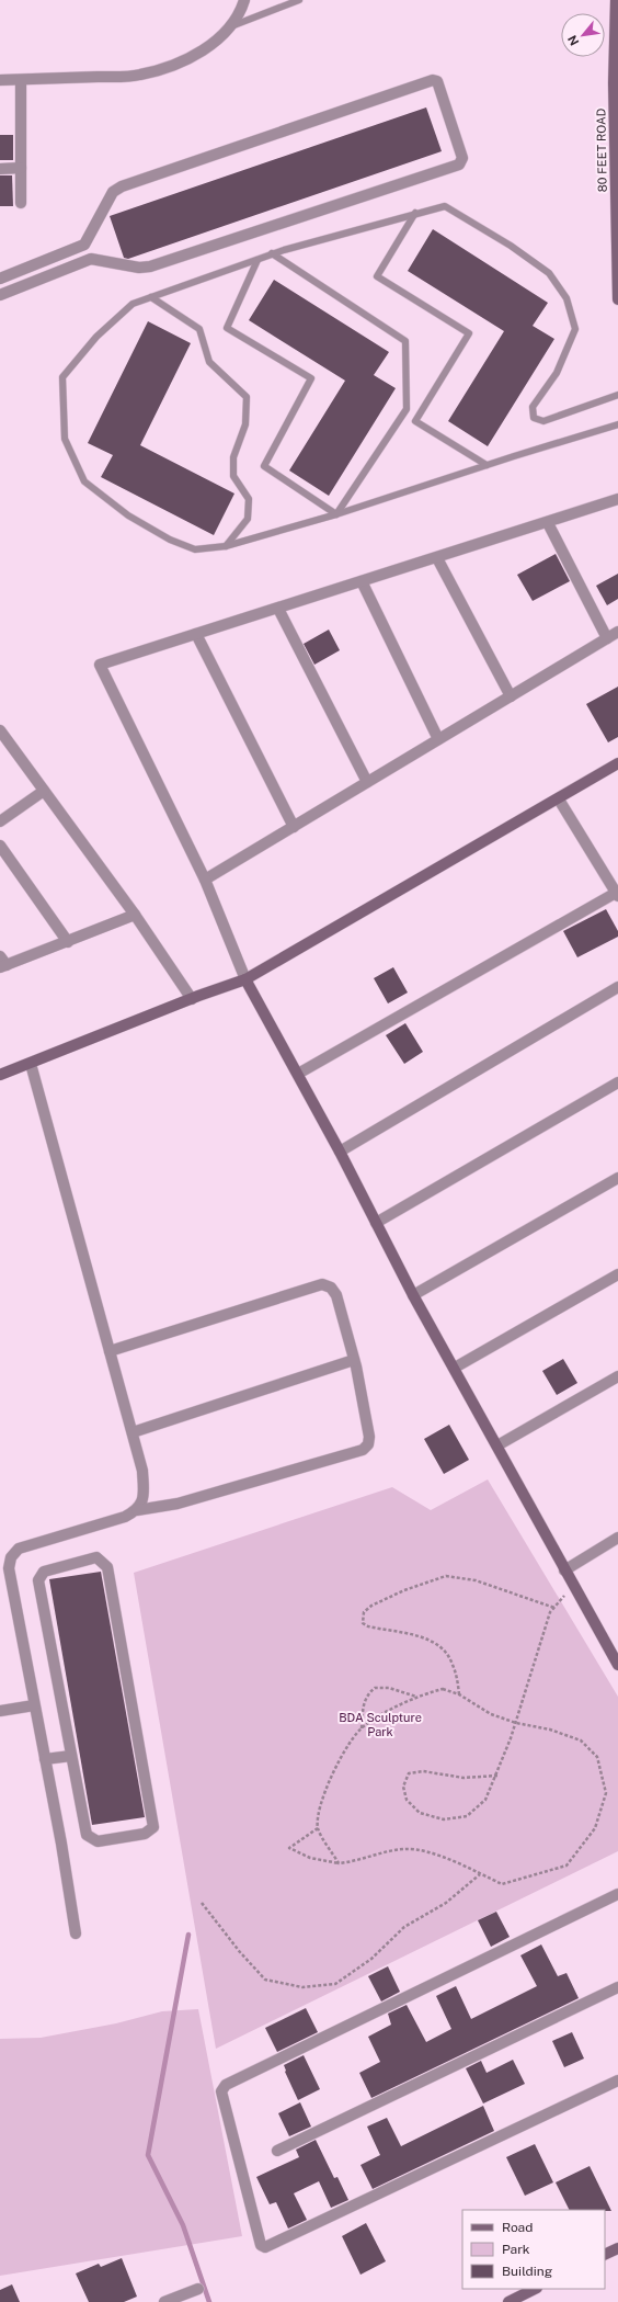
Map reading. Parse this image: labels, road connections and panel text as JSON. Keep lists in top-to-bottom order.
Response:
{
  "streets": {
    "street": ["80 FEET ROAD"]
  },
  "parks": ["BDA Sculpture Park"],
  "legend": ["Road", "Park", "Building"],
  "north": "bottom left"
}
